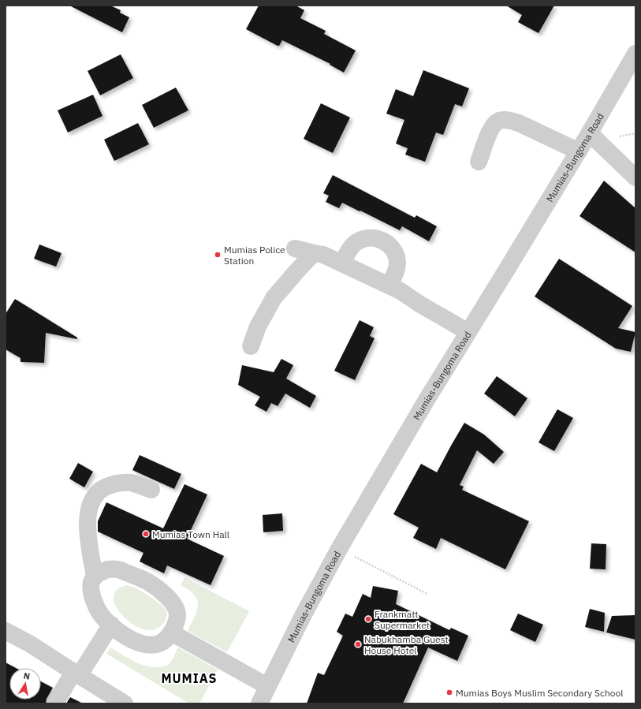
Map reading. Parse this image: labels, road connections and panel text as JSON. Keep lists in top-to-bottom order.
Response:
{
  "streets": {
    "street": ["Mumias-Bungoma Road"]
  },
  "districts": ["MUMIAS"],
  "places": [
    "Mumias Police Station",
    "Mumias Town Hall",
    "Frankmatt Supermarket",
    "Nabukhamba Guest House Hotel",
    "Mumias Boys Muslim Secondary School"
  ],
  "north": "top"
}
